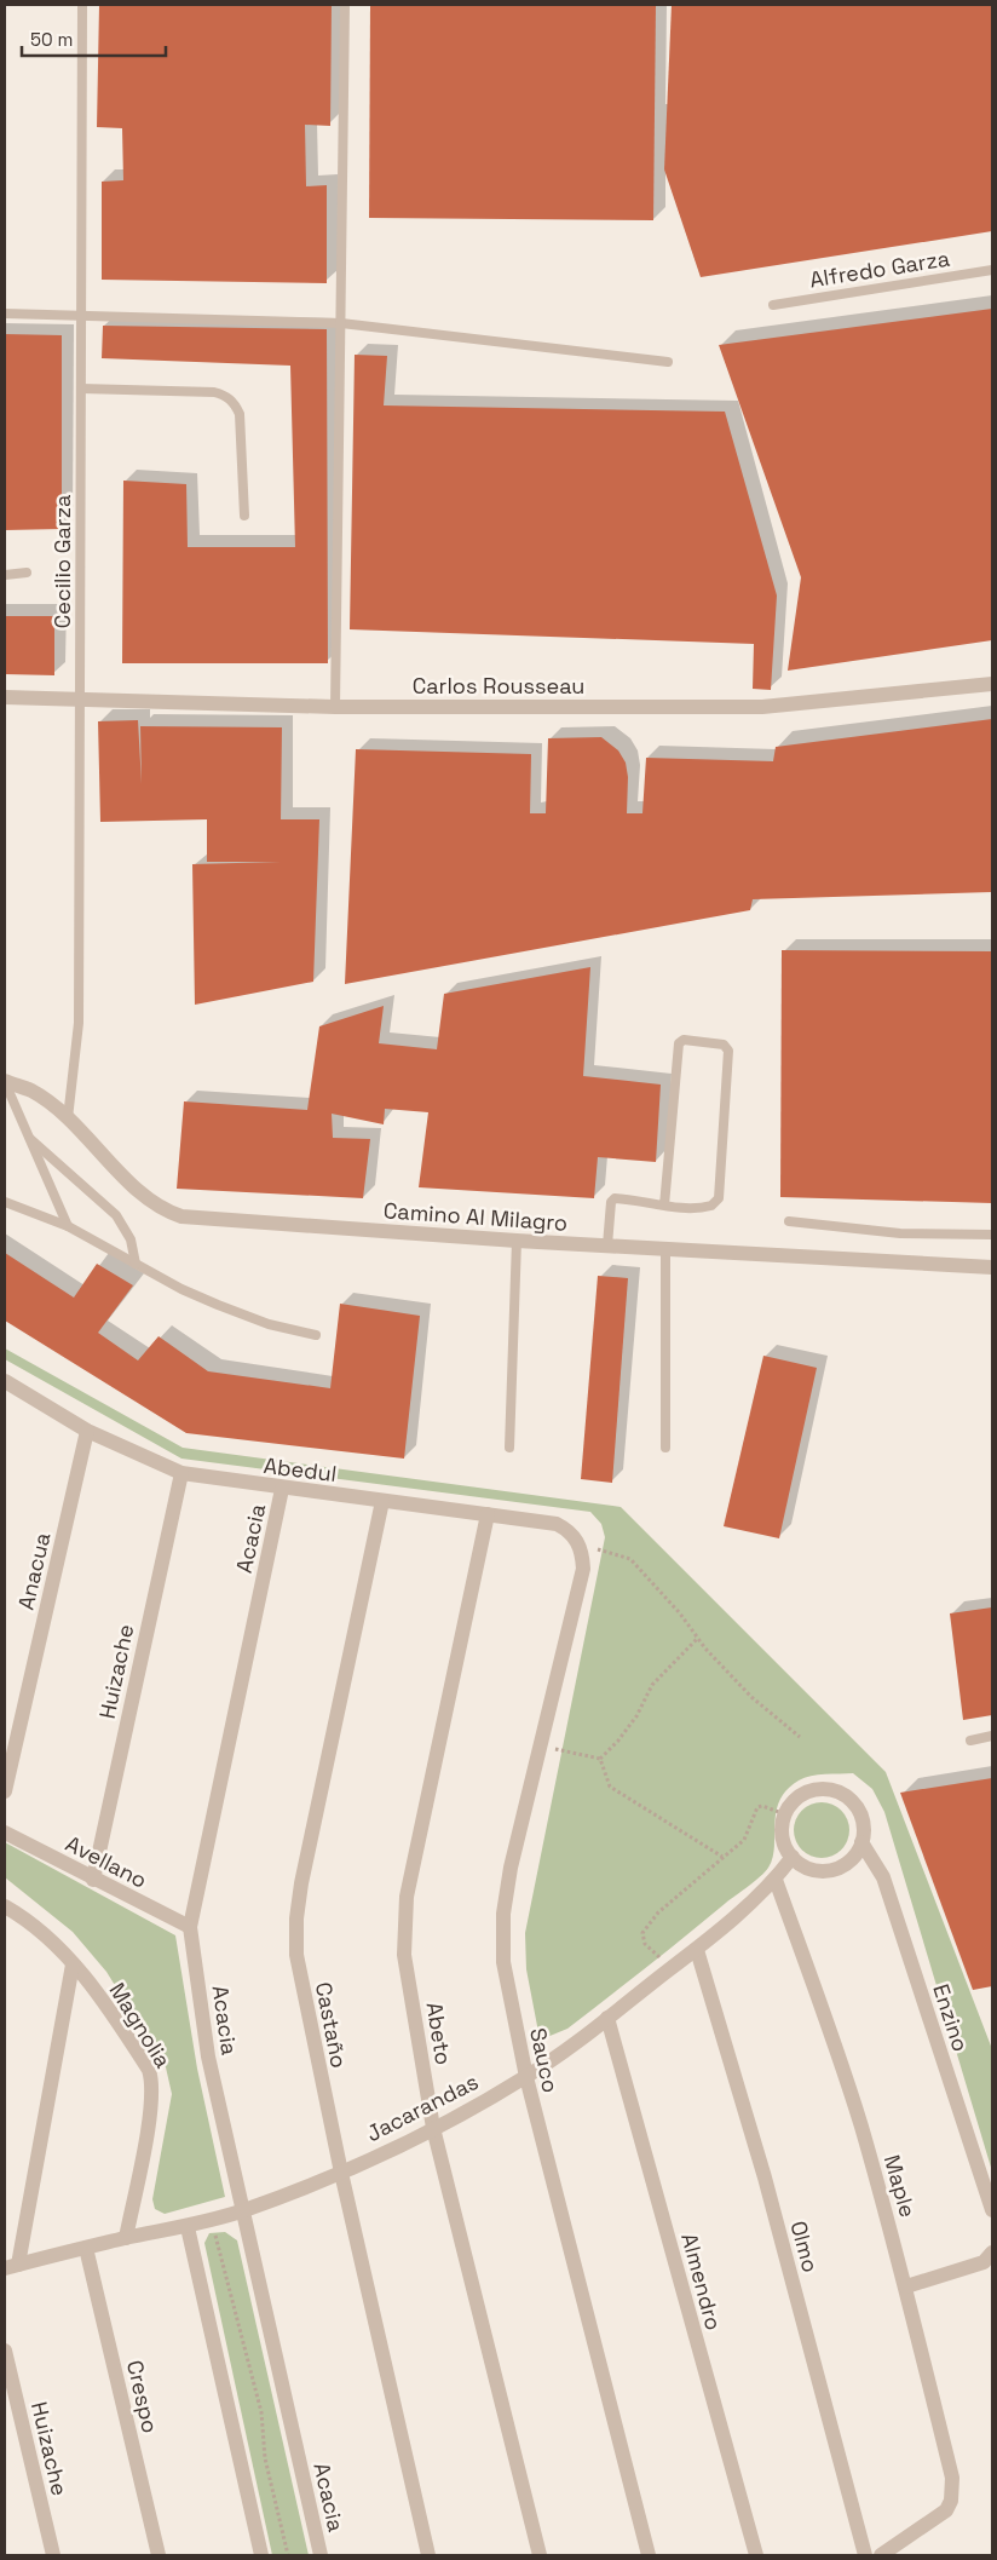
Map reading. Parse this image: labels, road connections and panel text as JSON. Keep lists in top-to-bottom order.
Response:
{
  "streets": {
    "street": [
      "Carlos Rousseau",
      "Camino Al Milagro",
      "Abedul",
      "Acacia",
      "Anacua",
      "Huizache",
      "Avellano",
      "Enzino",
      "Magnolia",
      "Castaño",
      "Abeto",
      "Sauco",
      "Jacarandas",
      "Maple",
      "Olmo",
      "Almendro",
      "Crespo"
    ],
    "lane": ["Alfredo Garza", "Cecilio Garza"]
  },
  "crossings": [
    ["Cecilio Garza", "Carlos Rousseau"],
    ["Cecilio Garza", "Camino Al Milagro"],
    ["Abedul", "Acacia"],
    ["Abedul", "Anacua"],
    ["Abedul", "Huizache"],
    ["Abedul", "Castaño"],
    ["Abedul", "Abeto"],
    ["Abedul", "Sauco"],
    ["Acacia", "Avellano"],
    ["Acacia", "Jacarandas"],
    ["Huizache", "Avellano"],
    ["Enzino", "Jacarandas"],
    ["Magnolia", "Jacarandas"],
    ["Castaño", "Jacarandas"],
    ["Abeto", "Jacarandas"],
    ["Sauco", "Jacarandas"],
    ["Jacarandas", "Maple"],
    ["Jacarandas", "Olmo"],
    ["Jacarandas", "Almendro"],
    ["Jacarandas", "Crespo"]
  ],
  "scale_bar": "50 m"
}
